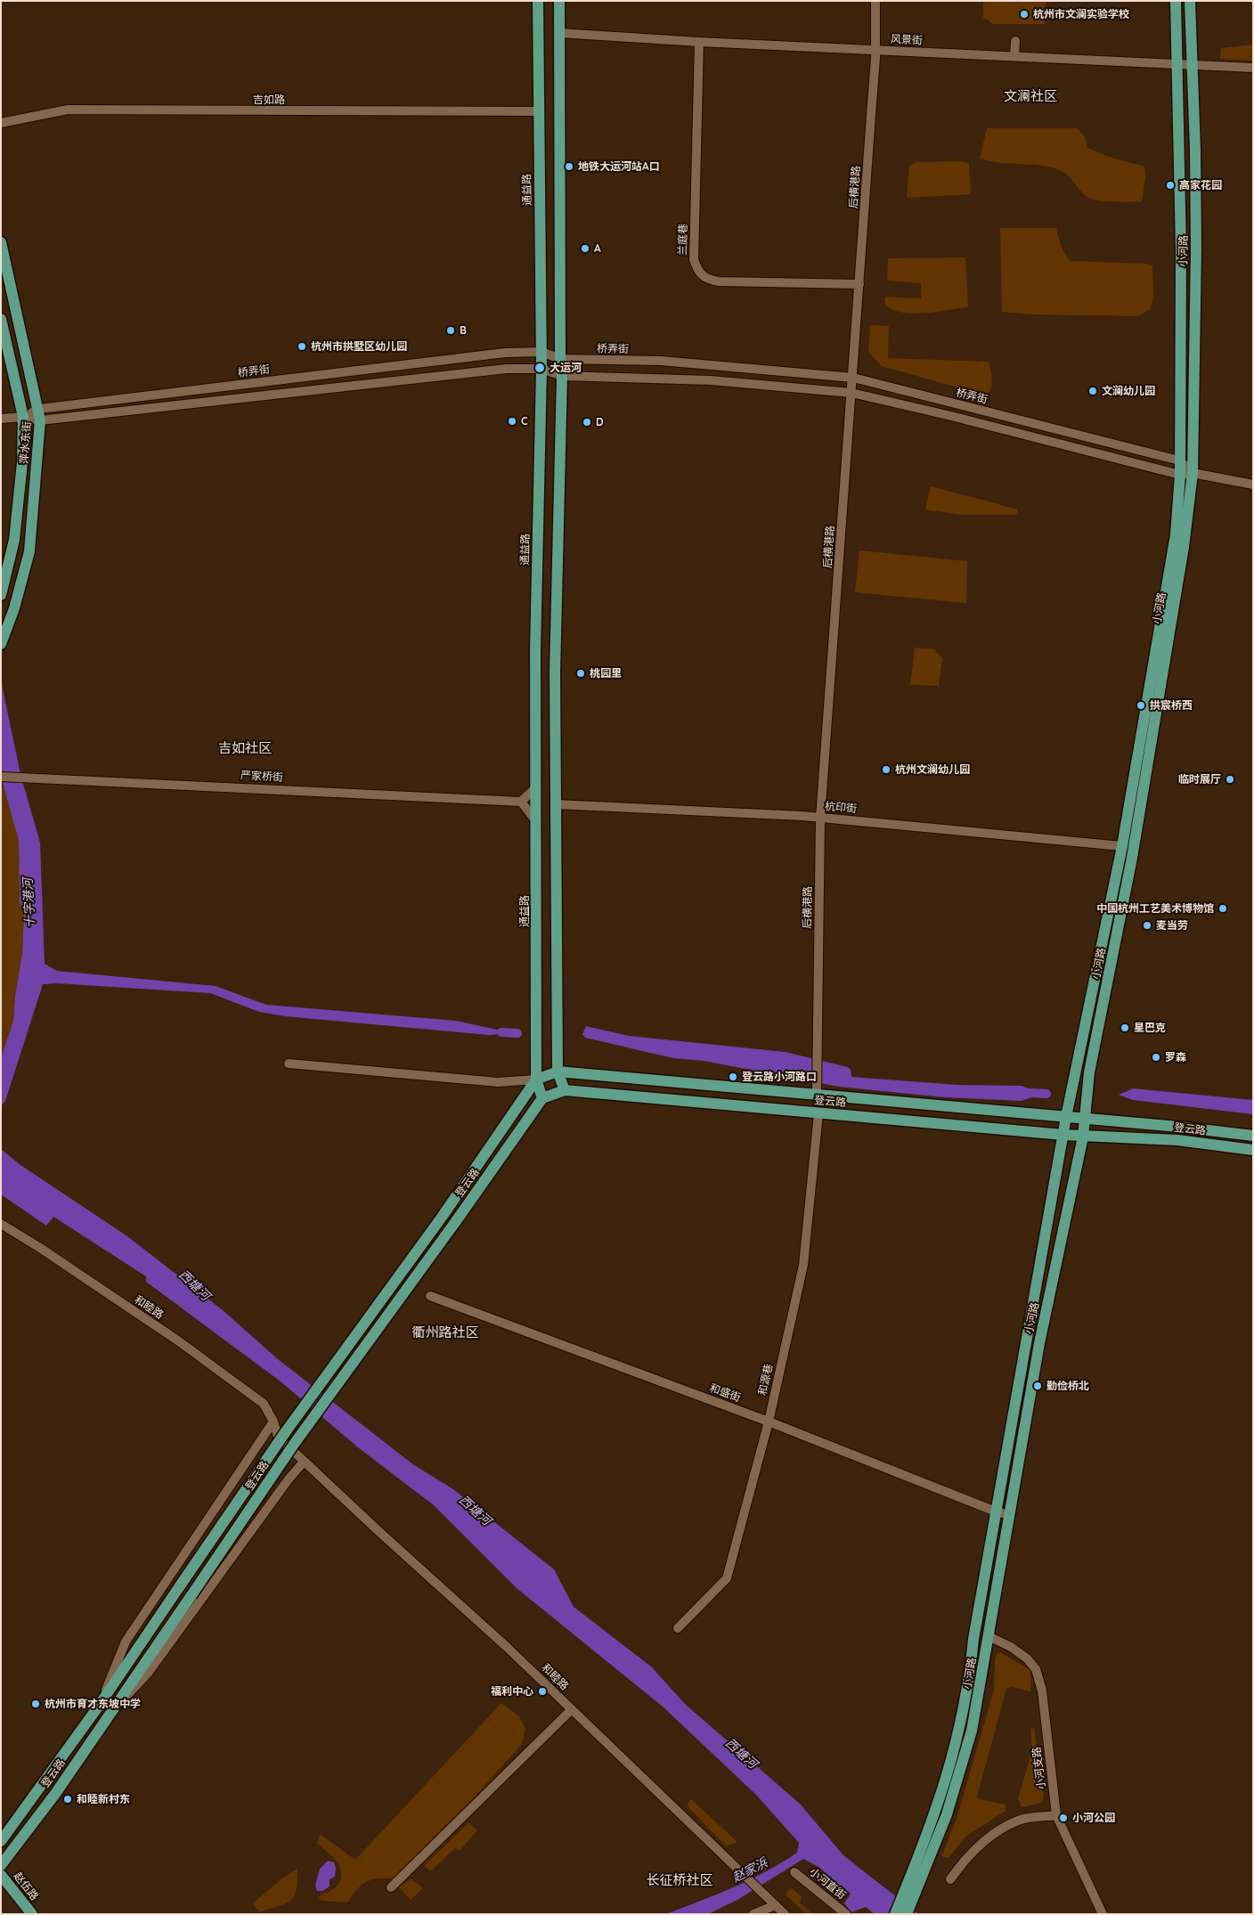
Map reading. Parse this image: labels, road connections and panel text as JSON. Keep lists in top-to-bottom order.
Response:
{
  "streets": {
    "main road": [
      "通益路",
      "小河路",
      "萍水东街",
      "登云路",
      "赵伍路"
    ],
    "street": [
      "风景街",
      "吉如路",
      "后横港路",
      "兰庭巷",
      "桥弄街",
      "严家桥街",
      "杭印街",
      "和睦路",
      "和源巷",
      "和盛街",
      "小河支路",
      "小河直街"
    ]
  },
  "crossings": [
    ["风景街", "后横港路"],
    ["风景街", "兰庭巷"],
    ["风景街", "小河路"],
    ["吉如路", "通益路"],
    ["后横港路", "兰庭巷"],
    ["后横港路", "桥弄街"],
    ["后横港路", "杭印街"],
    ["后横港路", "登云路"],
    ["通益路", "桥弄街"],
    ["通益路", "登云路"],
    ["小河路", "桥弄街"],
    ["小河路", "杭印街"],
    ["小河路", "登云路"],
    ["小河路", "和盛街"],
    ["小河路", "小河支路"],
    ["桥弄街", "萍水东街"],
    ["登云路", "和源巷"],
    ["和源巷", "和盛街"]
  ],
  "districts": [
    "文澜社区",
    "吉如社区",
    "衢州路社区",
    "长征桥社区"
  ],
  "water": ["十字港河", "西塘河", "赵家浜"],
  "places": [
    "杭州市文澜实验学校",
    "地铁大运河站A口",
    "高家花园",
    "A",
    "B",
    "杭州市拱墅区幼儿园",
    "大运河",
    "文澜幼儿园",
    "C",
    "D",
    "桃园里",
    "拱宸桥西",
    "杭州文澜幼儿园",
    "临时展厅",
    "中国杭州工艺美术博物馆",
    "麦当劳",
    "星巴克",
    "罗森",
    "登云路小河路口",
    "勤俭桥北",
    "福利中心",
    "杭州市育才东坡中学",
    "和睦新村东",
    "小河公园"
  ]
}
